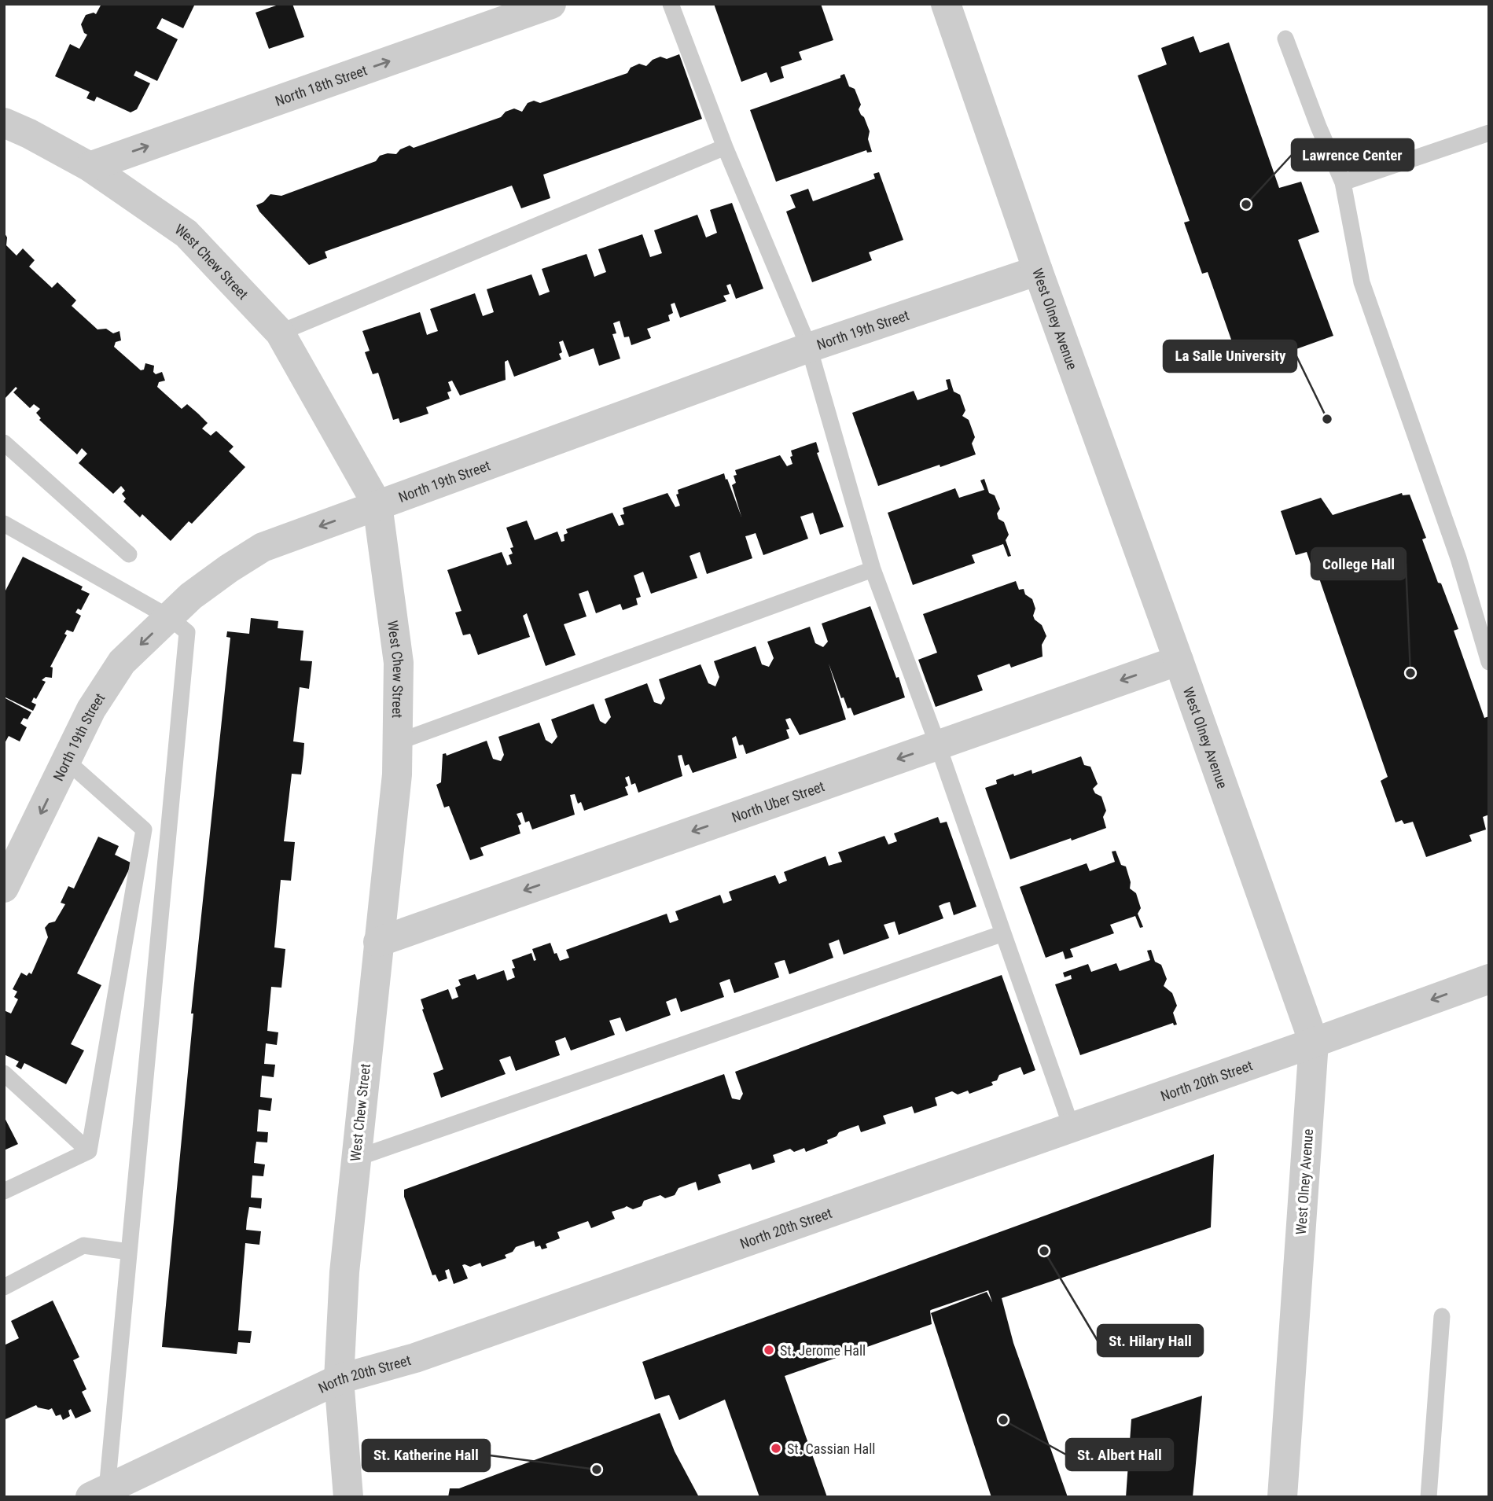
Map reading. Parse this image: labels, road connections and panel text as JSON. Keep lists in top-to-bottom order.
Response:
{
  "streets": {
    "street": [
      "North 18th Street",
      "West Chew Street",
      "West Olney Avenue",
      "North 19th Street",
      "North Uber Street",
      "North 20th Street"
    ]
  },
  "crossings": [
    ["North 18th Street", "West Chew Street"],
    ["West Chew Street", "North 19th Street"],
    ["West Chew Street", "North Uber Street"],
    ["West Chew Street", "North 20th Street"],
    ["West Olney Avenue", "North 19th Street"],
    ["West Olney Avenue", "North Uber Street"],
    ["West Olney Avenue", "North 20th Street"]
  ],
  "one_way": ["North 18th Street", "North 19th Street", "North Uber Street"],
  "places": [
    "Lawrence Center",
    "La Salle University",
    "College Hall",
    "St. Hilary Hall",
    "St. Jerome Hall",
    "St. Albert Hall",
    "St. Cassian Hall",
    "St. Katherine Hall"
  ]
}
